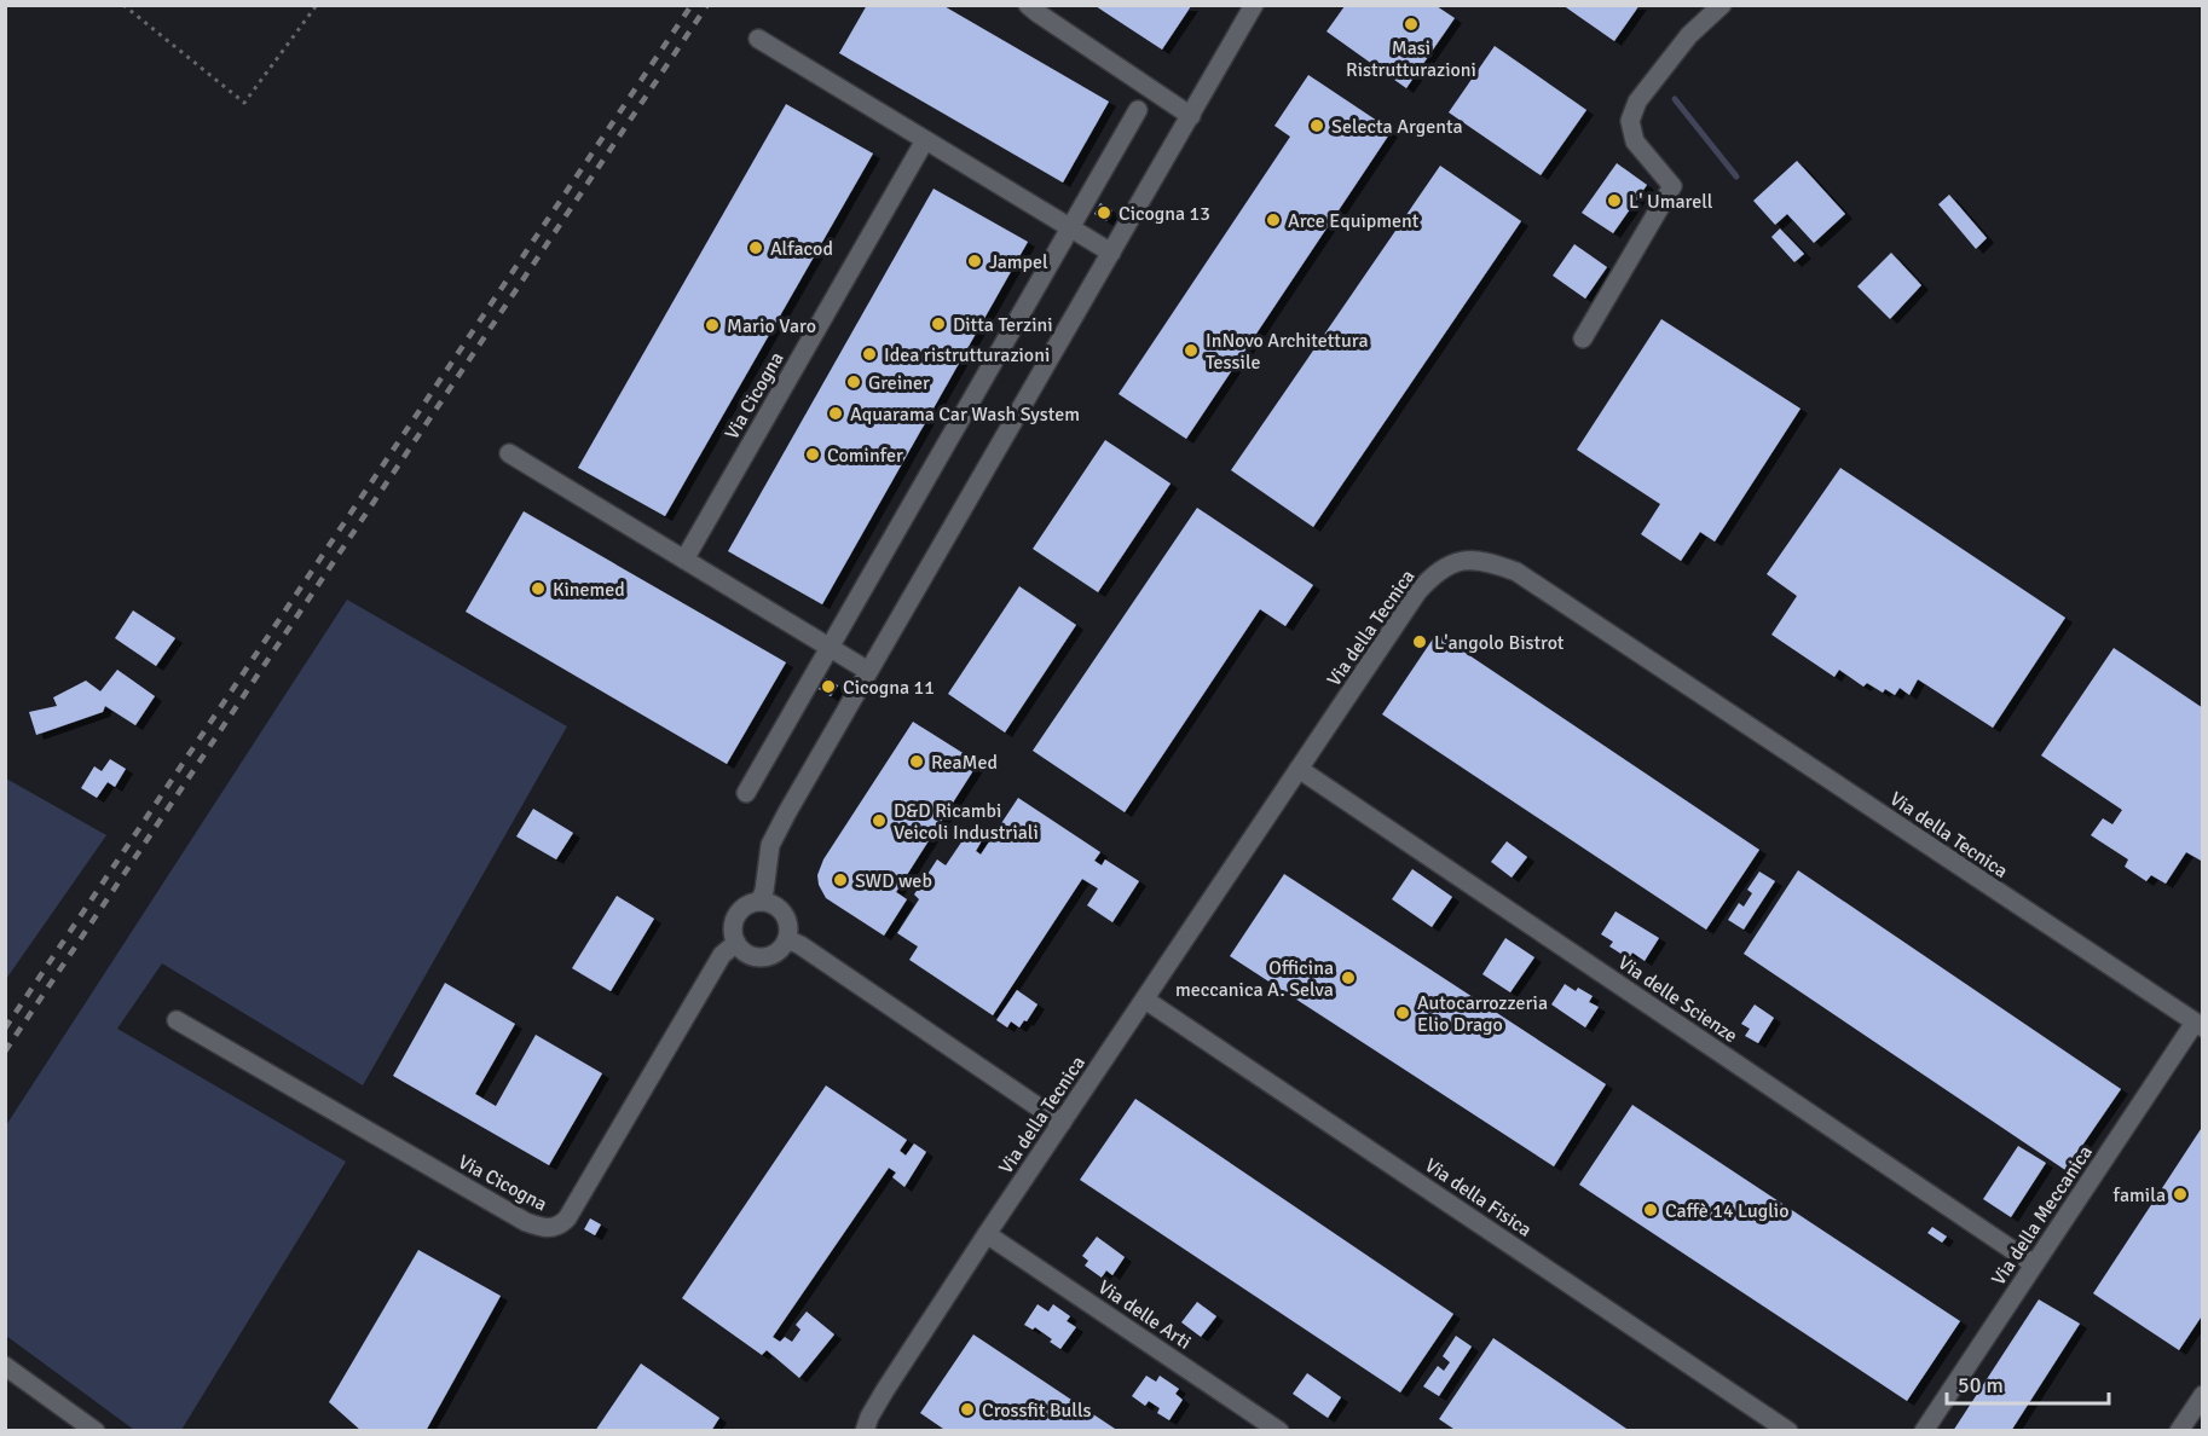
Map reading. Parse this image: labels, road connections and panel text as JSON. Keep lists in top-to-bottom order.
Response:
{
  "streets": {
    "street": [
      "Via Cicogna",
      "Via della Tecnica",
      "Via delle Scienze",
      "Via della Fisica",
      "Via della Meccanica",
      "Via delle Arti"
    ]
  },
  "crossings": [
    ["Via della Tecnica", "Via delle Scienze"],
    ["Via della Tecnica", "Via della Fisica"],
    ["Via della Tecnica", "Via della Meccanica"],
    ["Via della Tecnica", "Via delle Arti"],
    ["Via delle Scienze", "Via della Meccanica"]
  ],
  "places": [
    "Masi Ristrutturazioni",
    "Selecta Argenta",
    "L' Umarell",
    "Cicogna 13",
    "Arce Equipment",
    "Alfacod",
    "Jampel",
    "Ditta Terzini",
    "Mario Varo",
    "InNovo Architettura Tessile",
    "Idea ristrutturazioni",
    "Greiner",
    "Aquarama Car Wash System",
    "Cominfer",
    "Kinemed",
    "L'angolo Bistrot",
    "Cicogna 11",
    "ReaMed",
    "D&D Ricambi Veicoli Industriali",
    "SWD web",
    "Officina meccanica A. Selva",
    "Autocarrozzeria Elio Drago",
    "famila",
    "Caffè 14 Luglio",
    "Crossfit Bulls"
  ],
  "scale_bar": "50 m"
}
